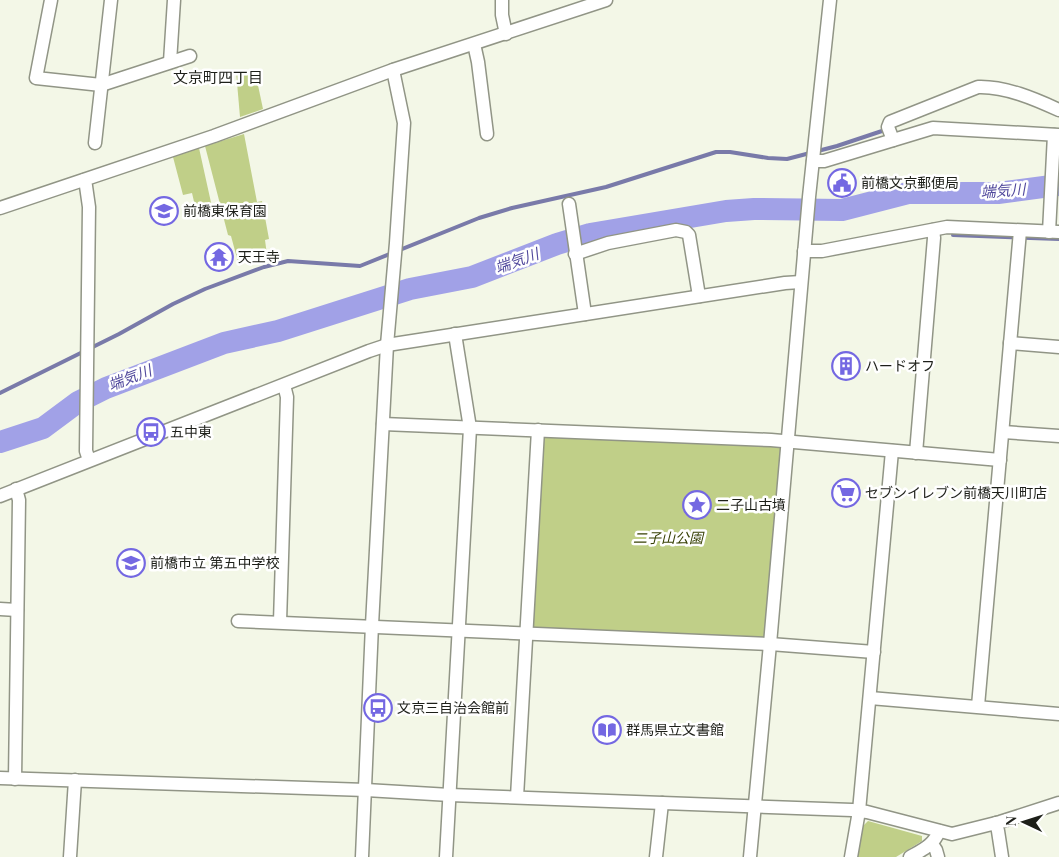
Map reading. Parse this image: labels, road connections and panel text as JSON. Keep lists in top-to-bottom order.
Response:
{
  "districts": ["文京町四丁目"],
  "water": ["端気川"],
  "parks": ["二子山公園"],
  "places": {
    "public building": ["前橋文京郵便局"],
    "school or university": ["前橋東保育園", "前橋市立 第五中学校"],
    "temple": ["天王寺"],
    "building": ["ハードオフ"],
    "bus stop": ["五中東", "文京三自治会館前"],
    "supermarket": ["セブンイレブン前橋天川町店"],
    "place": ["二子山古墳"],
    "library": ["群馬県立文書館"]
  },
  "north": "left"
}
